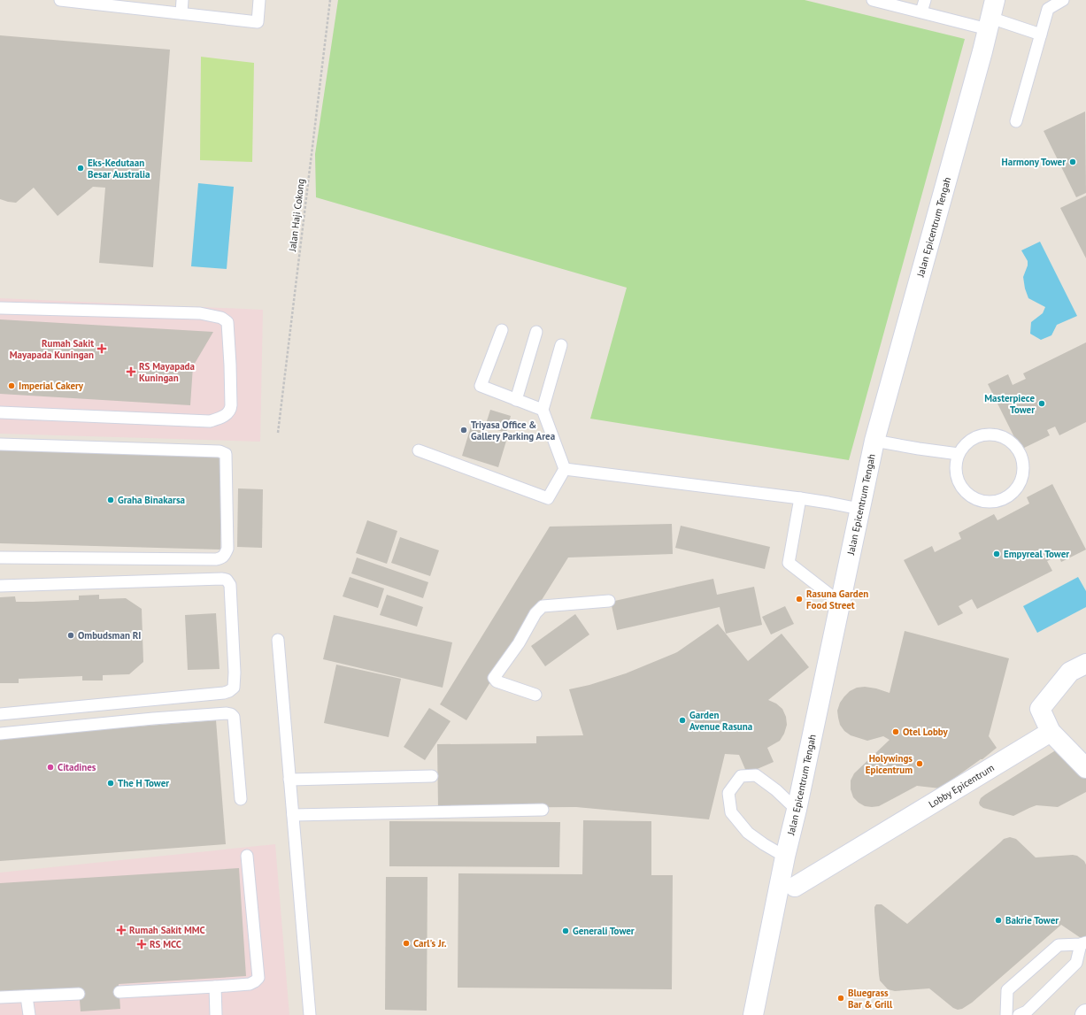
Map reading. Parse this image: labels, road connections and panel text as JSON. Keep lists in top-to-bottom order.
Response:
{
  "streets": {
    "street": ["Jalan Epicentrum Tengah", "Lobby Epicentrum"],
    "path": ["Jalan Haji Cokong"]
  },
  "places": {
    "other": [
      "Harmony Tower",
      "Eks-Kedutaan Besar Australia",
      "Imperial Cakery",
      "Masterpiece Tower",
      "Triyasa Office & Gallery Parking Area",
      "Graha Binakarsa",
      "Empyreal Tower",
      "Rasuna Garden Food Street",
      "Ombudsman RI",
      "Garden Avenue Rasuna",
      "Otel Lobby",
      "Holywings Epicentrum",
      "Citadines",
      "The H Tower",
      "Bakrie Tower",
      "Generali Tower",
      "Carl's Jr.",
      "Bluegrass Bar & Grill"
    ],
    "health": [
      "Rumah Sakit Mayapada Kuningan",
      "RS Mayapada Kuningan",
      "Rumah Sakit MMC",
      "RS MCC"
    ]
  }
}
